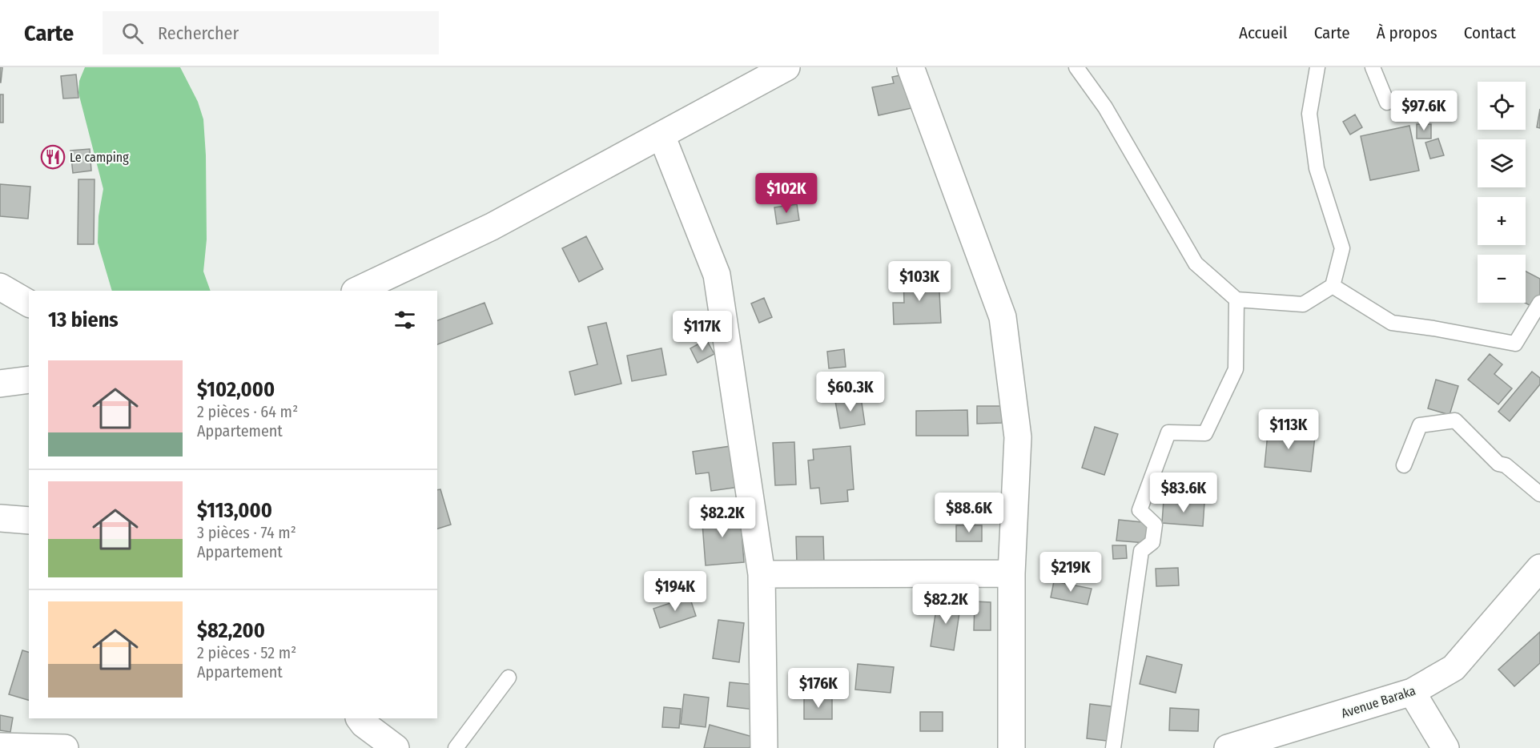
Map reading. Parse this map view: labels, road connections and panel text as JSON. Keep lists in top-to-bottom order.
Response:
{
  "streets": {
    "street": ["Avenue Baraka"]
  },
  "places": {
    "restaurant": ["Le camping"]
  },
  "page": {
    "header": "Carte",
    "search": "Rechercher",
    "nav": [
      "Accueil",
      "Carte",
      "À propos",
      "Contact"
    ],
    "map_buttons": ["+", "−"],
    "price": [
      "$97.6K",
      "$102K",
      "$103K",
      "$117K",
      "$60.3K",
      "$113K",
      "$83.6K",
      "$88.6K",
      "$82.2K",
      "$219K",
      "$194K",
      "$82.2K",
      "$176K"
    ],
    "heading": "13 biens",
    "list": [
      {
        "name": "$102,000",
        "note": "2 pièces · 64 m² · Appartement"
      },
      {
        "name": "$113,000",
        "note": "3 pièces · 74 m² · Appartement"
      },
      {
        "name": "$82,200",
        "note": "2 pièces · 52 m² · Appartement"
      }
    ]
  }
}
